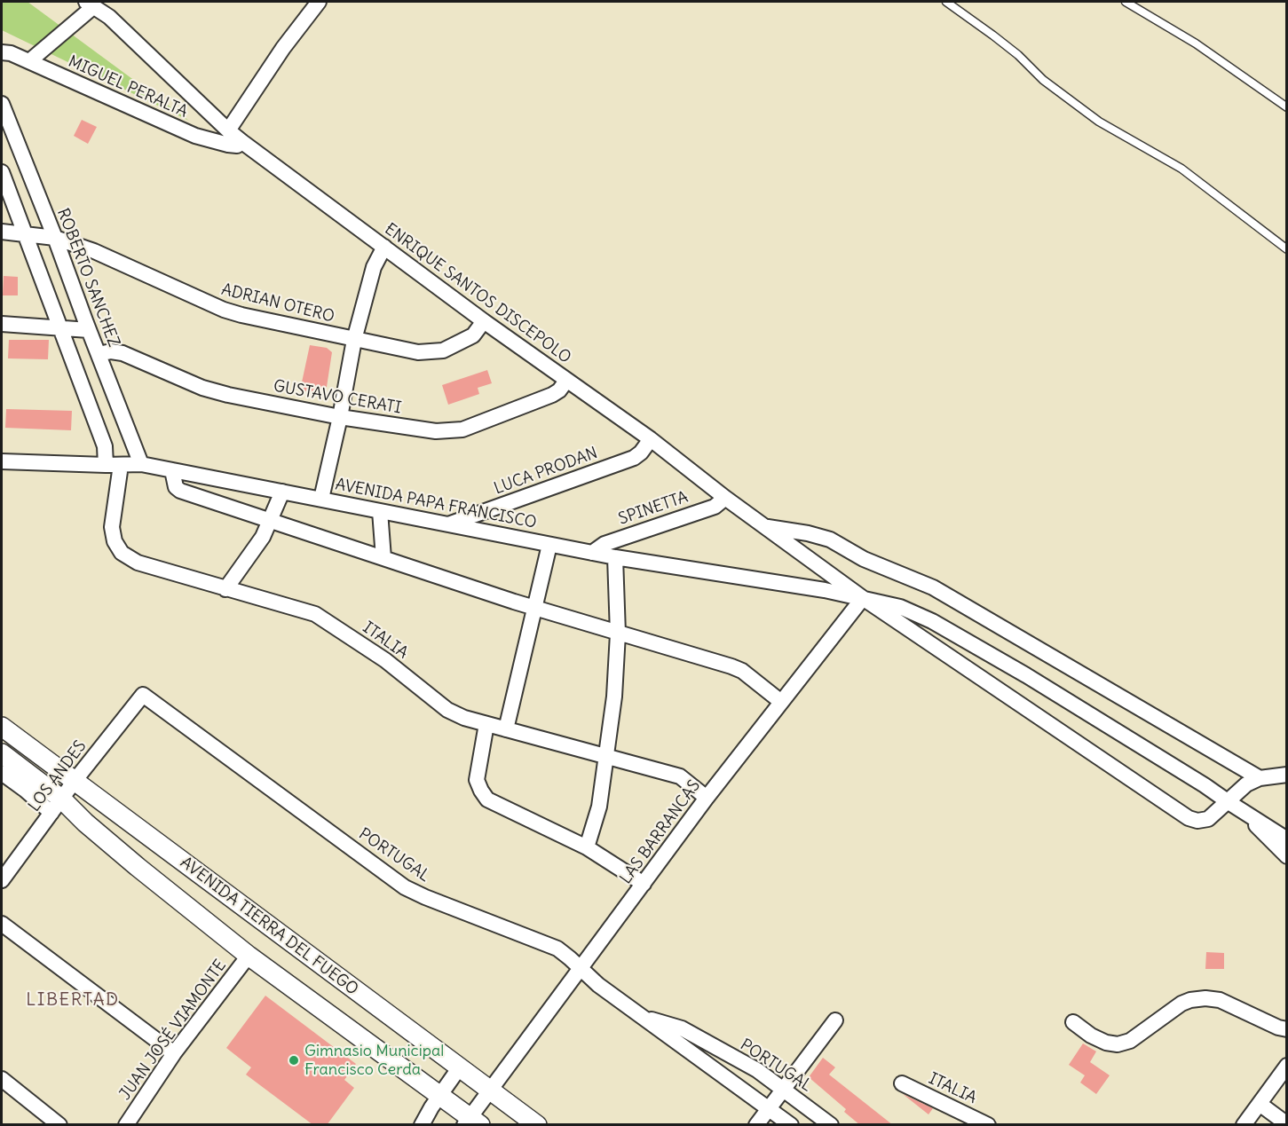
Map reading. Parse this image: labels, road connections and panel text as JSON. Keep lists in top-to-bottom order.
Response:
{
  "streets": {
    "street": [
      "MIGUEL PERALTA",
      "ROBERTO SANCHEZ",
      "ENRIQUE SANTOS DISCEPOLO",
      "ADRIAN OTERO",
      "GUSTAVO CERATI",
      "LUCA PRODAN",
      "AVENIDA PAPA FRANCISCO",
      "SPINETTA",
      "ITALIA",
      "LOS ANDES",
      "LAS BARRANCAS",
      "PORTUGAL",
      "AVENIDA TIERRA DEL FUEGO",
      "JUAN JOSÉ VIAMONTE"
    ]
  },
  "crossings": [
    ["MIGUEL PERALTA", "ENRIQUE SANTOS DISCEPOLO"],
    ["ROBERTO SANCHEZ", "ADRIAN OTERO"],
    ["ROBERTO SANCHEZ", "GUSTAVO CERATI"],
    ["ROBERTO SANCHEZ", "AVENIDA PAPA FRANCISCO"],
    ["ENRIQUE SANTOS DISCEPOLO", "ADRIAN OTERO"],
    ["ENRIQUE SANTOS DISCEPOLO", "GUSTAVO CERATI"],
    ["ENRIQUE SANTOS DISCEPOLO", "LUCA PRODAN"],
    ["ENRIQUE SANTOS DISCEPOLO", "AVENIDA PAPA FRANCISCO"],
    ["ENRIQUE SANTOS DISCEPOLO", "SPINETTA"],
    ["ENRIQUE SANTOS DISCEPOLO", "LAS BARRANCAS"],
    ["LUCA PRODAN", "AVENIDA PAPA FRANCISCO"],
    ["AVENIDA PAPA FRANCISCO", "SPINETTA"],
    ["AVENIDA PAPA FRANCISCO", "ITALIA"],
    ["AVENIDA PAPA FRANCISCO", "LAS BARRANCAS"],
    ["ITALIA", "LAS BARRANCAS"],
    ["LOS ANDES", "PORTUGAL"],
    ["LOS ANDES", "AVENIDA TIERRA DEL FUEGO"],
    ["LAS BARRANCAS", "PORTUGAL"],
    ["LAS BARRANCAS", "AVENIDA TIERRA DEL FUEGO"],
    ["AVENIDA TIERRA DEL FUEGO", "JUAN JOSÉ VIAMONTE"]
  ],
  "districts": ["LIBERTAD"],
  "places": ["Gimnasio Municipal Francisco Cerda"]
}
